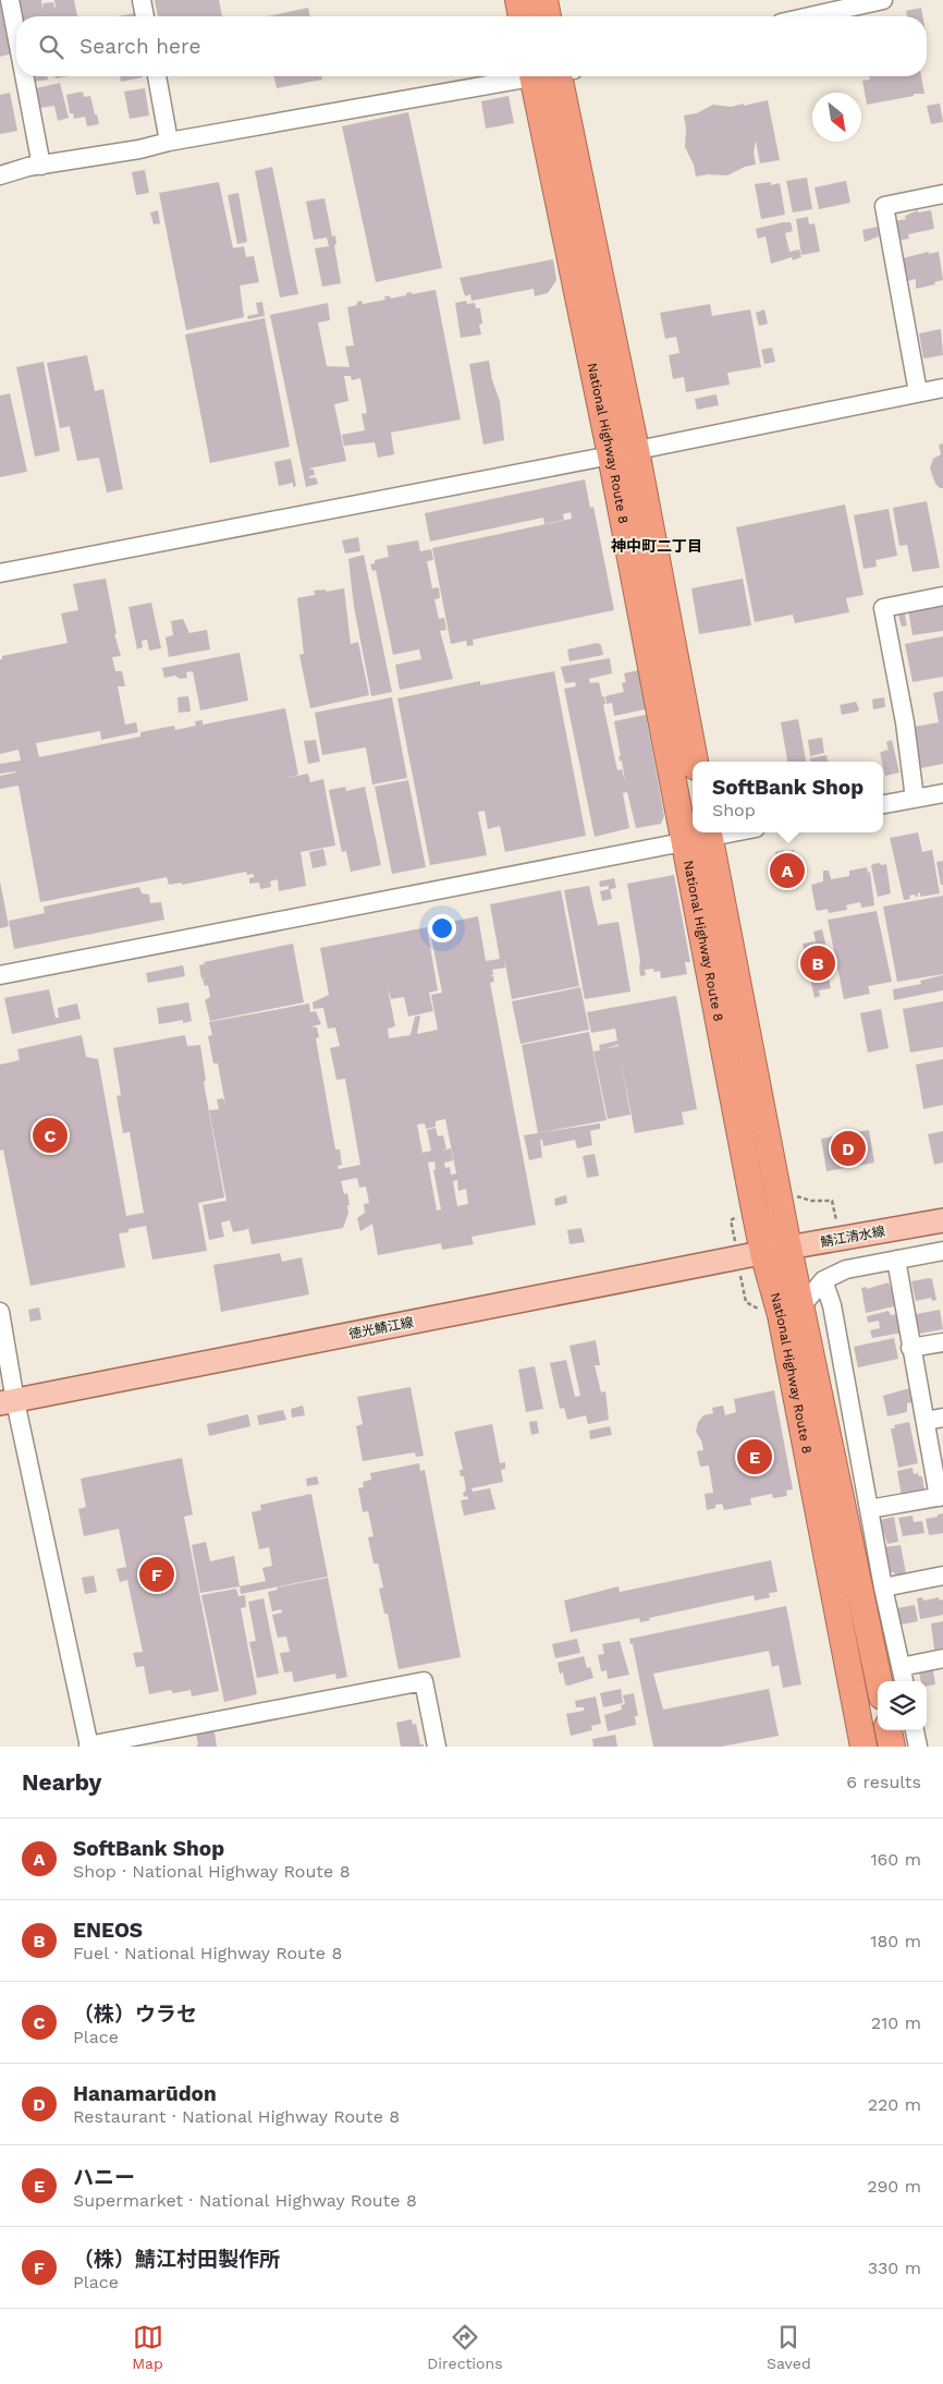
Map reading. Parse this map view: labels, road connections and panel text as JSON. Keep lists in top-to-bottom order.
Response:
{
  "streets": {
    "highway": ["National Highway Route 8"],
    "main road": ["鯖江清水線", "徳光鯖江線"]
  },
  "crossings": [
    ["National Highway Route 8", "鯖江清水線"],
    ["National Highway Route 8", "徳光鯖江線"],
    ["鯖江清水線", "徳光鯖江線"]
  ],
  "districts": ["神中町二丁目"],
  "north": "bottom right",
  "page": {
    "search": "Search here",
    "popup": ["SoftBank Shop", "Shop"],
    "pins": [
      "A",
      "B",
      "C",
      "D",
      "E",
      "F"
    ],
    "heading": ["Nearby", "6 results"],
    "list": [
      {
        "mark": "A",
        "name": "SoftBank Shop",
        "note": "Shop · National Highway Route 8",
        "value": "160 m"
      },
      {
        "mark": "B",
        "name": "ENEOS",
        "note": "Fuel · National Highway Route 8",
        "value": "180 m"
      },
      {
        "mark": "C",
        "name": "（株）ウラセ",
        "note": "Place",
        "value": "210 m"
      },
      {
        "mark": "D",
        "name": "Hanamarūdon",
        "note": "Restaurant · National Highway Route 8",
        "value": "220 m"
      },
      {
        "mark": "E",
        "name": "ハニー",
        "note": "Supermarket · National Highway Route 8",
        "value": "290 m"
      },
      {
        "mark": "F",
        "name": "（株）鯖江村田製作所",
        "note": "Place",
        "value": "330 m"
      }
    ],
    "nav": ["Map", "Directions", "Saved"]
  }
}
